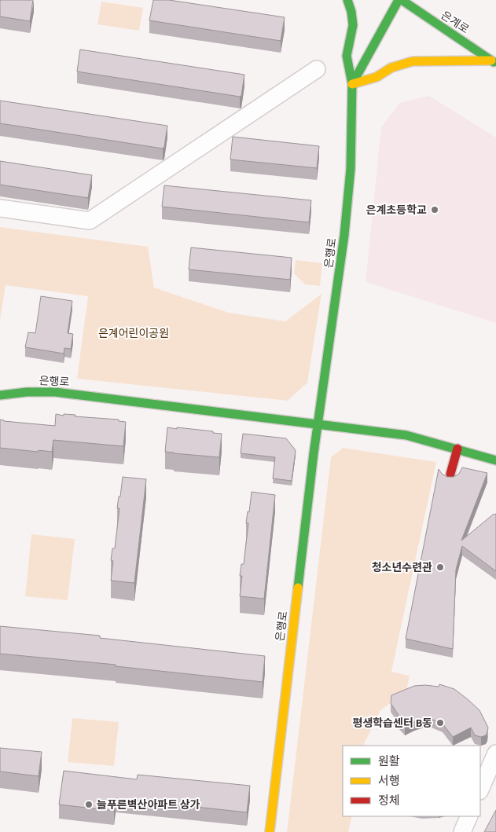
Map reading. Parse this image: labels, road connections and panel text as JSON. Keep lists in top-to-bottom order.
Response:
{
  "streets": {
    "street": ["은계로", "은행로"]
  },
  "parks": ["은계어린이공원"],
  "places": [
    "은계초등학교",
    "청소년수련관",
    "평생학습센터 B동",
    "늘푸른벽산아파트 상가"
  ],
  "legend": ["원활", "서행", "정체"]
}
